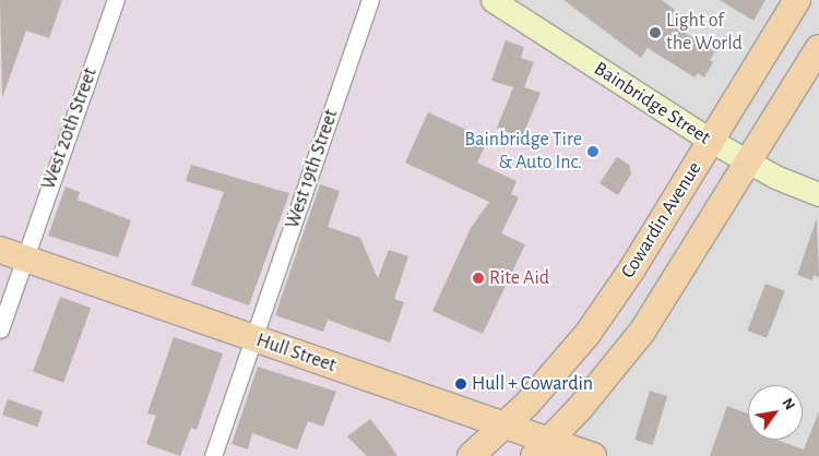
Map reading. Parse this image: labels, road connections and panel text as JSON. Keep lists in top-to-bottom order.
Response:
{
  "streets": {
    "main road": ["Cowardin Avenue", "Hull Street"],
    "street": ["Bainbridge Street", "West 20th Street", "West 19th Street"]
  },
  "crossings": [
    ["Bainbridge Street", "Cowardin Avenue"],
    ["West 20th Street", "Hull Street"],
    ["West 19th Street", "Hull Street"],
    ["Cowardin Avenue", "Hull Street"]
  ],
  "places": [
    "Light of the World",
    "Bainbridge Tire & Auto Inc.",
    "Rite Aid",
    "Hull + Cowardin"
  ],
  "north": "top right"
}
